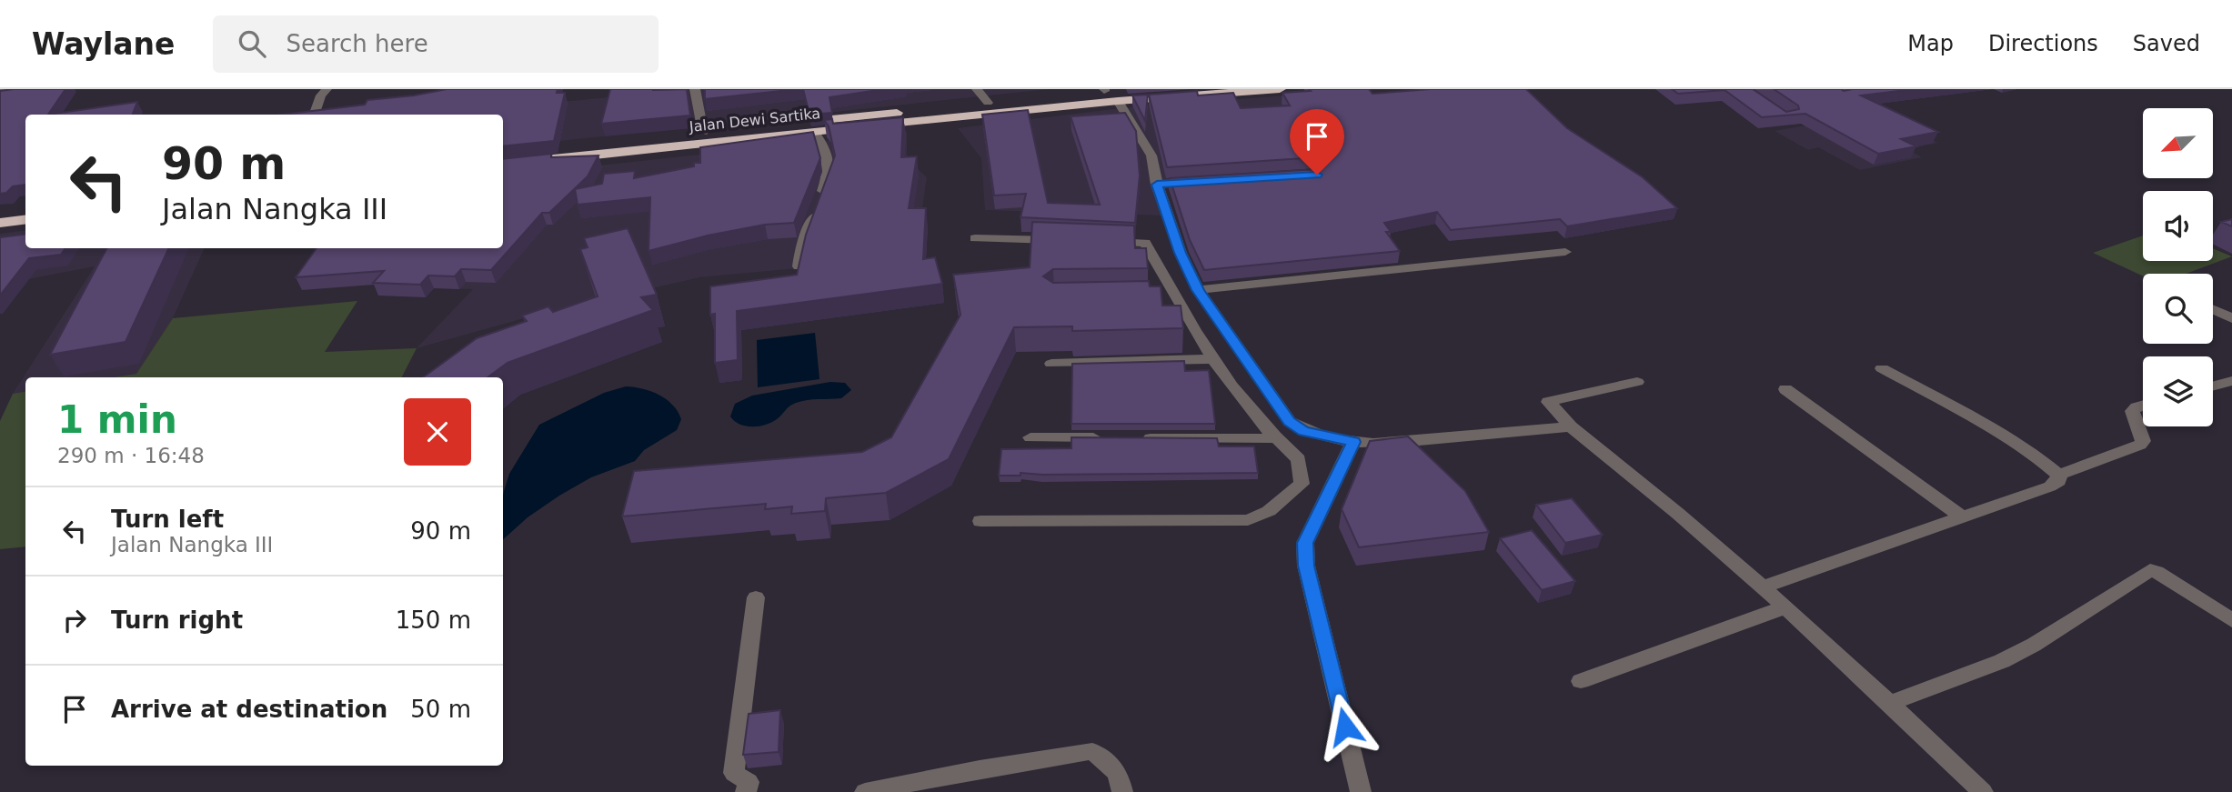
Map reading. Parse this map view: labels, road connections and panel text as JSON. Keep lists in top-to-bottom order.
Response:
{
  "streets": {
    "highway": ["Jalan Dewi Sartika"]
  },
  "north": "bottom left",
  "page": {
    "header": "Waylane",
    "search": "Search here",
    "nav": ["Map", "Directions", "Saved"],
    "turn": ["90 m", "Jalan Nangka III"],
    "heading": ["1 min", "290 m · 16:48"],
    "list": [
      {
        "name": "Turn left",
        "note": "Jalan Nangka III",
        "value": "90 m"
      },
      {
        "name": "Turn right",
        "value": "150 m"
      },
      {
        "name": "Arrive at destination",
        "value": "50 m"
      }
    ]
  }
}
